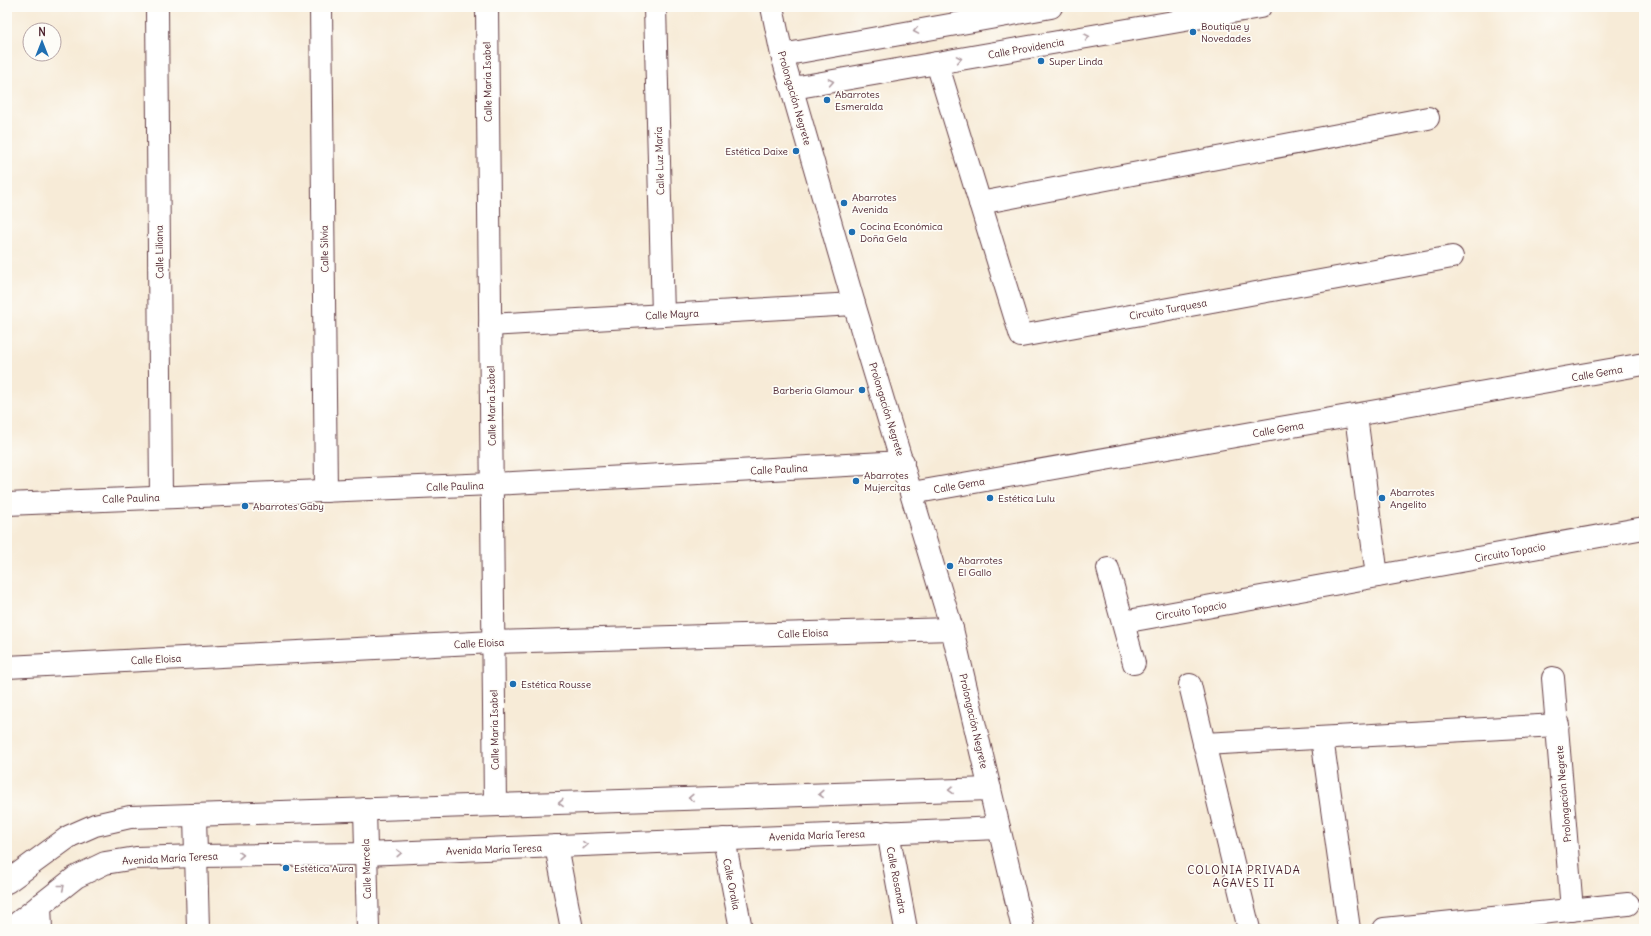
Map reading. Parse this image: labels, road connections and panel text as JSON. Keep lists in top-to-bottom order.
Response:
{
  "streets": {
    "street": [
      "Calle Providencia",
      "Calle María Isabel",
      "Prolongación Negrete",
      "Calle Luz María",
      "Calle Silvia",
      "Calle Liliana",
      "Circuito Turquesa",
      "Calle Mayra",
      "Calle Gema",
      "Calle Paulina",
      "Circuito Topacio",
      "Calle Eloisa",
      "Avenida María Teresa",
      "Calle Marcela",
      "Calle Rosandra",
      "Calle Oralia"
    ]
  },
  "crossings": [
    ["Calle Providencia", "Prolongación Negrete"],
    ["Calle Providencia", "Circuito Turquesa"],
    ["Calle María Isabel", "Calle Mayra"],
    ["Calle María Isabel", "Calle Paulina"],
    ["Calle María Isabel", "Calle Eloisa"],
    ["Prolongación Negrete", "Calle Mayra"],
    ["Prolongación Negrete", "Calle Gema"],
    ["Prolongación Negrete", "Calle Paulina"],
    ["Prolongación Negrete", "Calle Eloisa"],
    ["Prolongación Negrete", "Avenida María Teresa"],
    ["Calle Luz María", "Calle Mayra"],
    ["Calle Silvia", "Calle Paulina"],
    ["Calle Liliana", "Calle Paulina"],
    ["Avenida María Teresa", "Calle Marcela"],
    ["Avenida María Teresa", "Calle Rosandra"],
    ["Avenida María Teresa", "Calle Oralia"]
  ],
  "districts": ["COLONIA PRIVADA AGAVES II"],
  "places": [
    "Boutique y Novedades",
    "Super Linda",
    "Abarrotes Esmeralda",
    "Estética Daixe",
    "Abarrotes Avenida",
    "Cocina Económica Doña Gela",
    "Barbería Glamour",
    "Abarrotes Mujercitas",
    "Estética Lulu",
    "Abarrotes Angelito",
    "Abarrotes Gaby",
    "Abarrotes El Gallo",
    "Estética Rousse",
    "Estética Aura"
  ],
  "north": "top"
}
